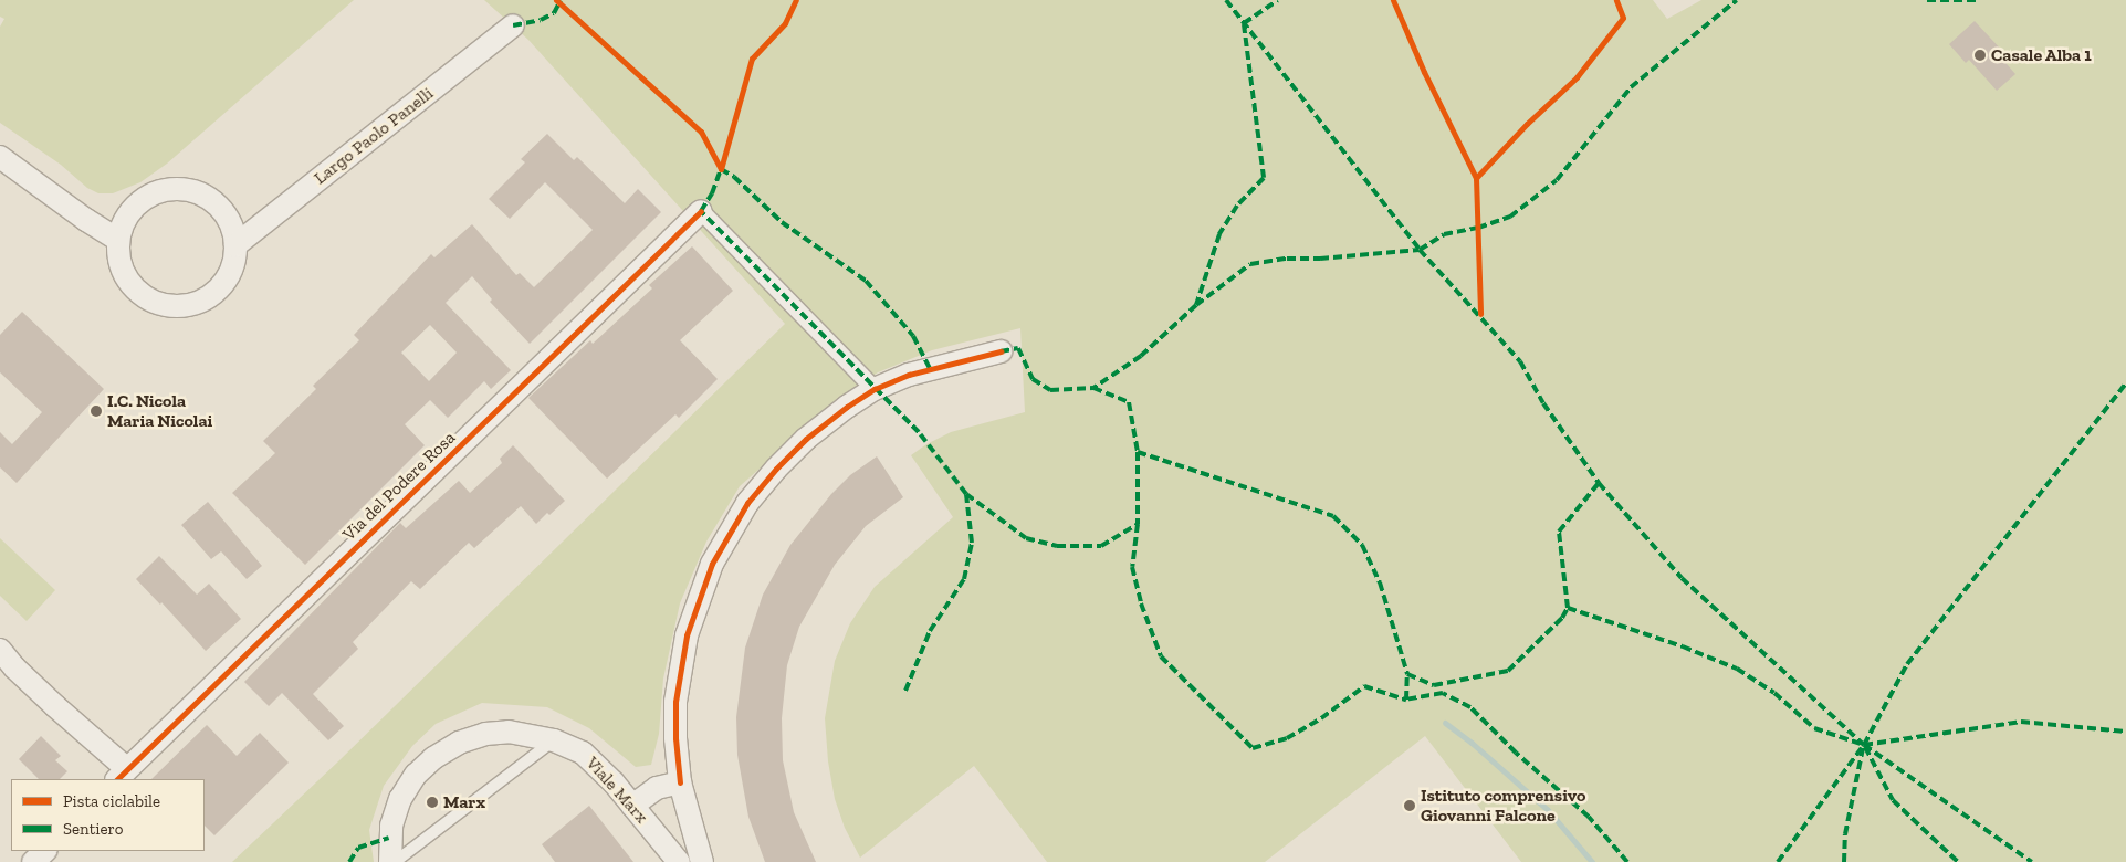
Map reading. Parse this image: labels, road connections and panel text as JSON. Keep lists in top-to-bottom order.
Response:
{
  "streets": {
    "street": ["Largo Paolo Panelli", "Via del Podere Rosa", "Viale Marx"]
  },
  "places": [
    "Casale Alba 1",
    "I.C. Nicola Maria Nicolai",
    "Marx",
    "Istituto comprensivo Giovanni Falcone"
  ],
  "legend": ["Pista ciclabile", "Sentiero"]
}
